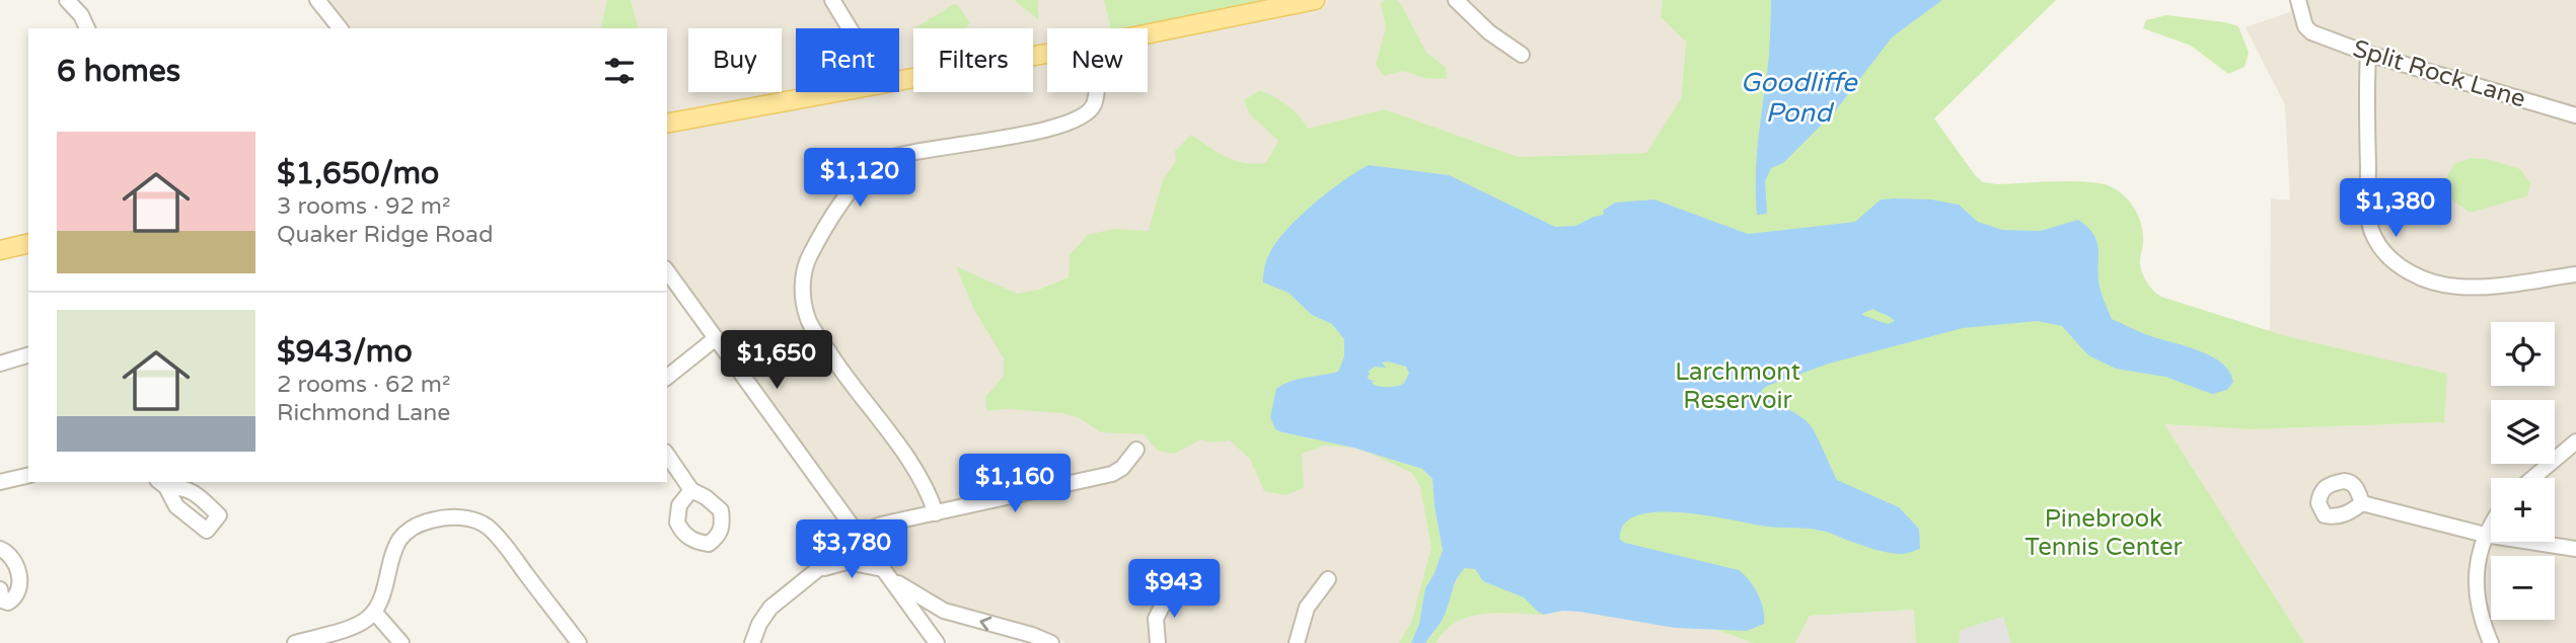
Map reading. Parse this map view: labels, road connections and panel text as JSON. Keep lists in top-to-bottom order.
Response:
{
  "streets": {
    "street": ["Split Rock Lane"]
  },
  "water": ["Goodliffe Pond"],
  "parks": ["Larchmont Reservoir", "Pinebrook Tennis Center"],
  "page": {
    "chip": [
      "Buy",
      "Rent",
      "Filters",
      "New"
    ],
    "heading": "6 homes",
    "list": [
      {
        "name": "$1,650/mo",
        "note": "3 rooms · 92 m² · Quaker Ridge Road"
      },
      {
        "name": "$943/mo",
        "note": "2 rooms · 62 m² · Richmond Lane"
      }
    ],
    "price": [
      "$1,120",
      "$1,380",
      "$1,650",
      "$1,160",
      "$3,780",
      "$943"
    ],
    "map_buttons": ["+", "−"]
  }
}
